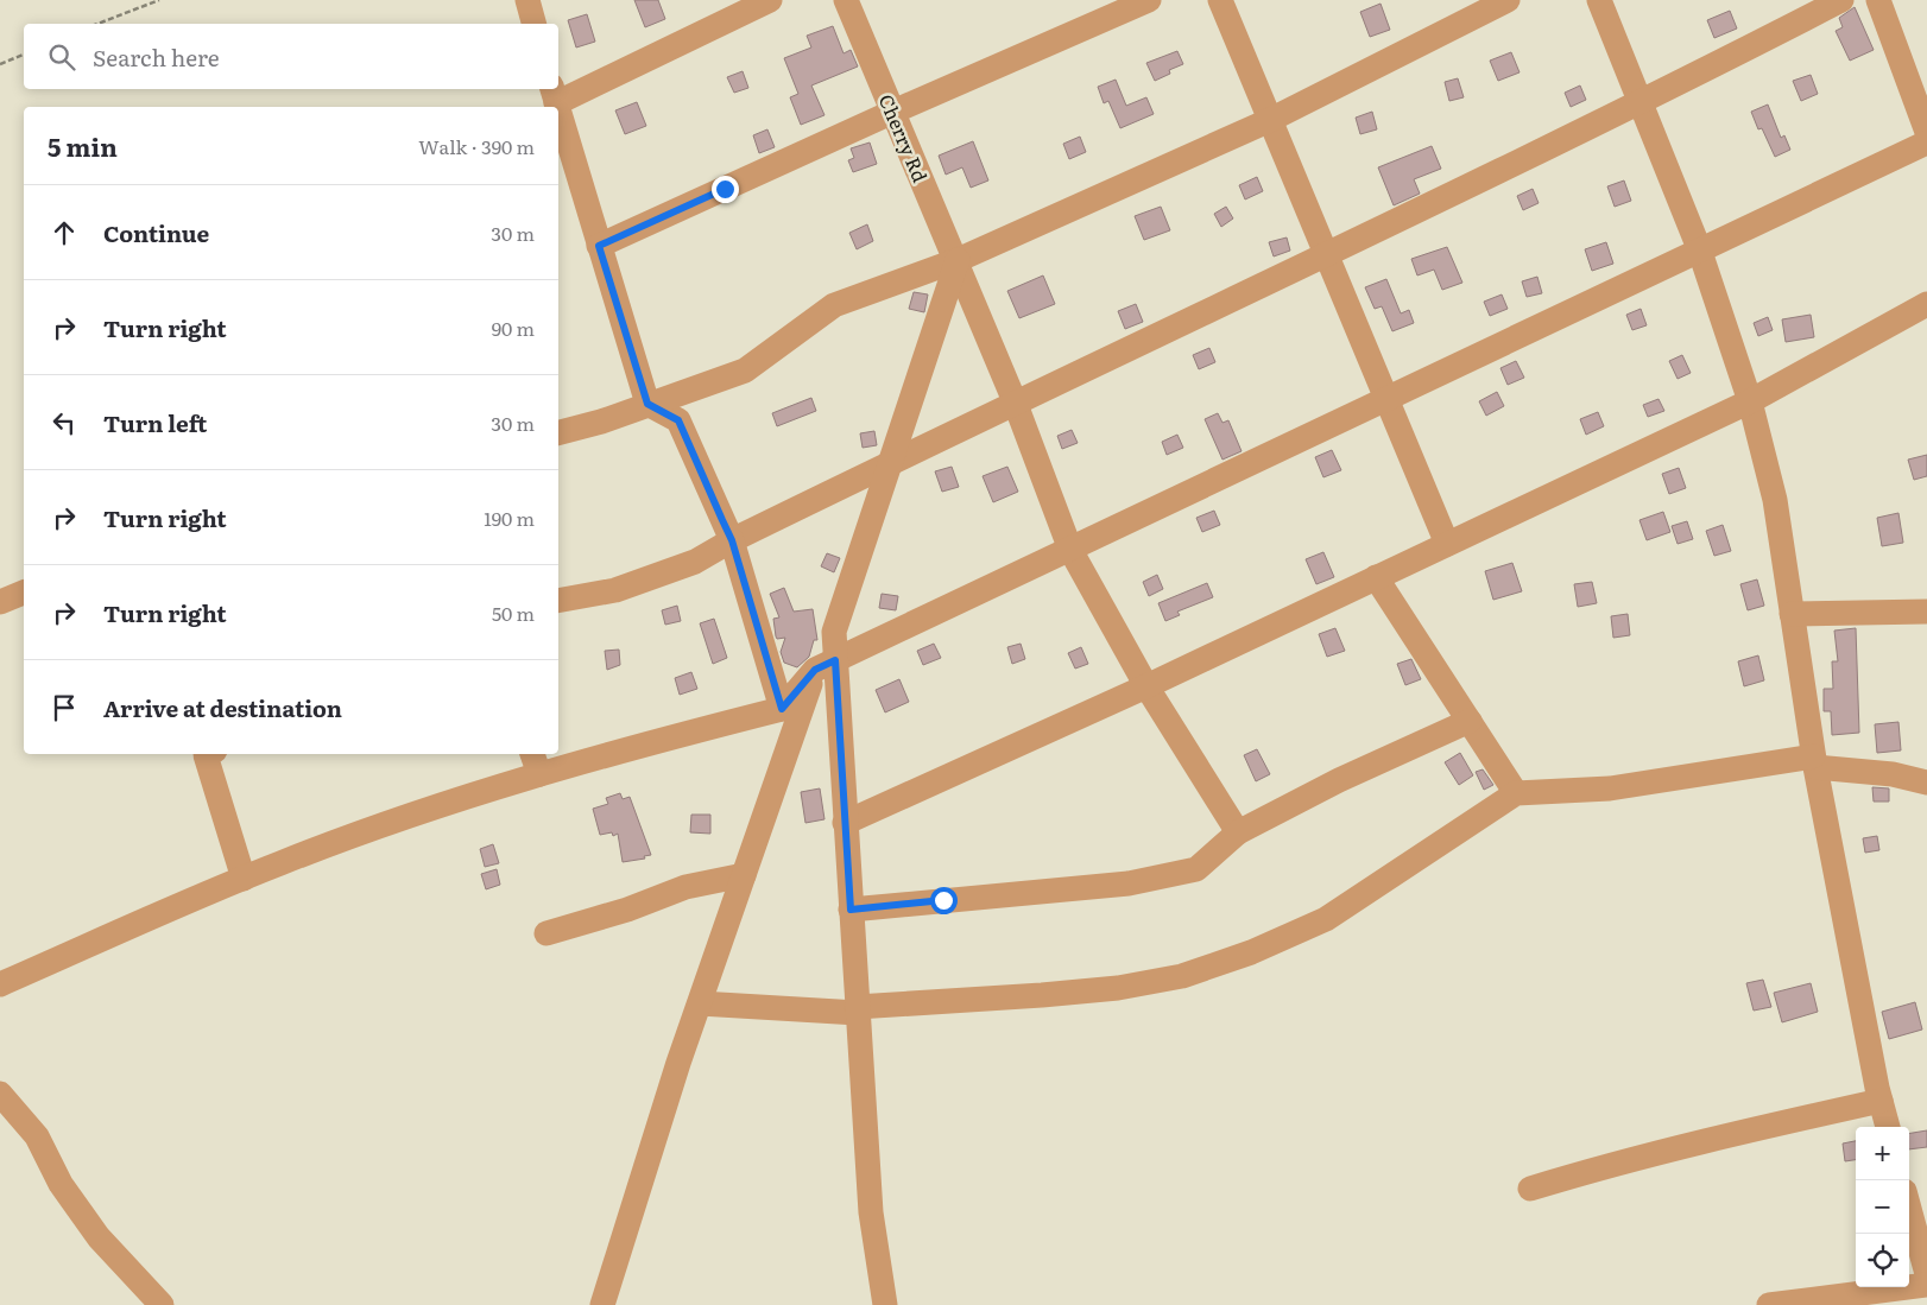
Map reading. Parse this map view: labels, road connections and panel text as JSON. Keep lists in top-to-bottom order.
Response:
{
  "streets": {
    "street": ["Cherry Rd"]
  },
  "page": {
    "search": "Search here",
    "heading": ["5 min", "Walk · 390 m"],
    "list": [
      ["Continue", "30 m"],
      ["Turn right", "90 m"],
      ["Turn left", "30 m"],
      ["Turn right", "190 m"],
      ["Turn right", "50 m"],
      "Arrive at destination"
    ],
    "map_buttons": ["+", "−"]
  }
}
